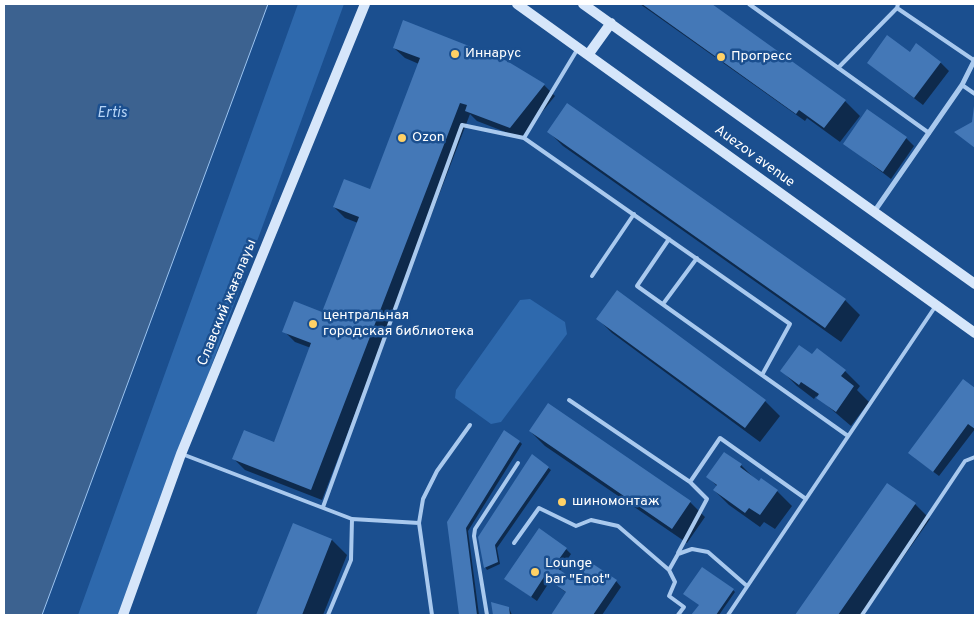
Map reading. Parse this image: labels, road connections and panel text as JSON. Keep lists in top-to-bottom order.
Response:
{
  "streets": {
    "street": ["Auezov avenue", "Славский жағалауы"]
  },
  "water": ["Ertis"],
  "places": [
    "Иннарус",
    "Прогресс",
    "Ozon",
    "центральная городская библиотека",
    "шиномонтаж",
    "Lounge bar \"Enot\""
  ]
}
